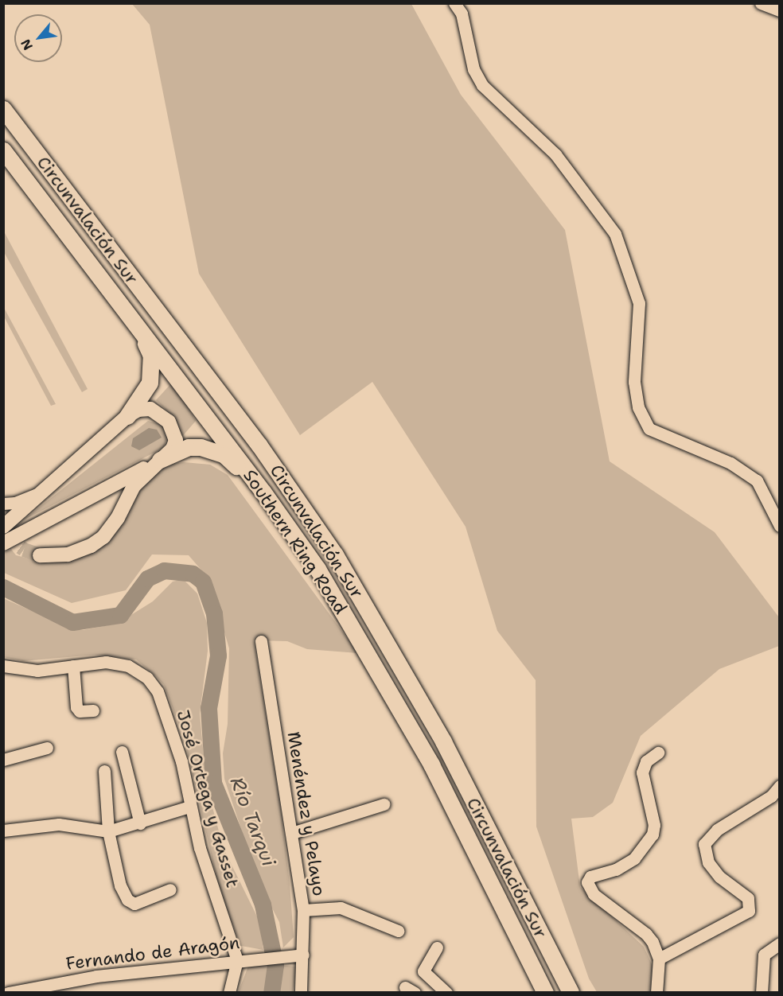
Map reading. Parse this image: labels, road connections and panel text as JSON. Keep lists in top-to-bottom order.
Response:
{
  "streets": {
    "highway": ["Circunvalación Sur", "Southern Ring Road"],
    "street": ["José Ortega y Gasset", "Menéndez y Pelayo", "Fernando de Aragón"]
  },
  "crossings": [
    ["José Ortega y Gasset", "Fernando de Aragón"],
    ["Menéndez y Pelayo", "Fernando de Aragón"]
  ],
  "water": ["Río Tarqui"],
  "north": "bottom left"
}
